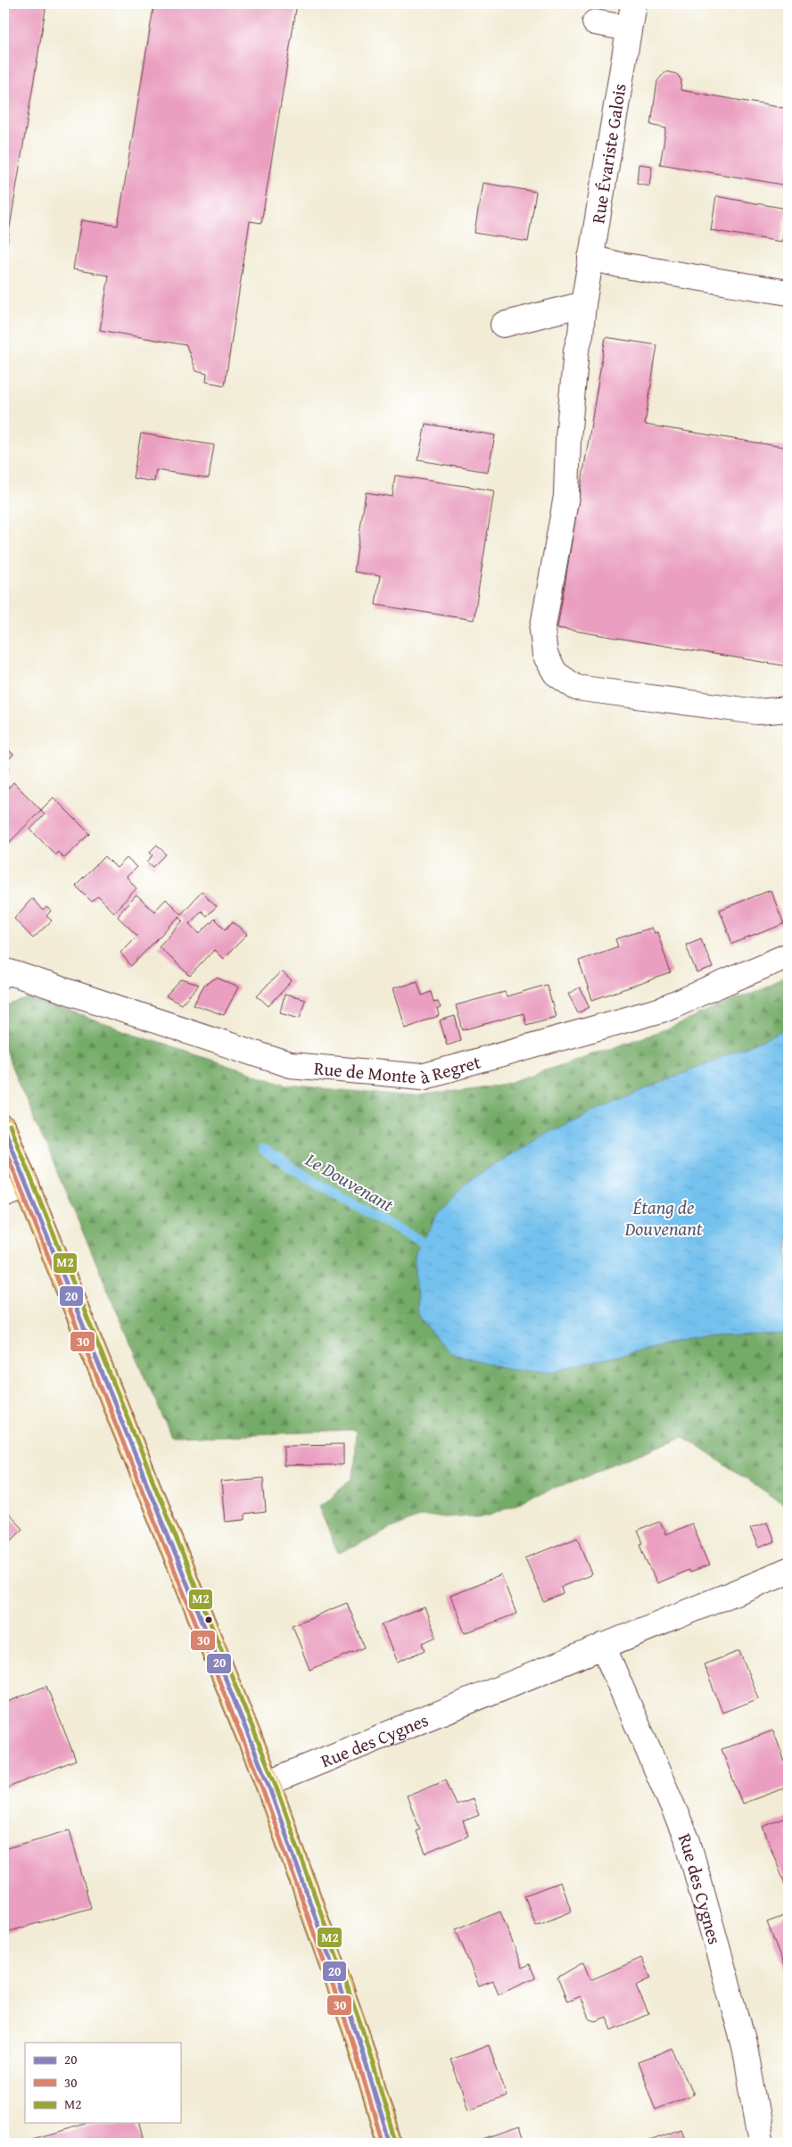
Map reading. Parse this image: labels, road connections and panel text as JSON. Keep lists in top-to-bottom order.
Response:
{
  "streets": {
    "street": ["Rue Évariste Galois", "Rue de Monte à Regret", "Rue des Cygnes"]
  },
  "water": ["Le Douvenant", "Étang de Douvenant"],
  "lines": ["transit line M2", "transit line 20", "transit line 30"],
  "legend": ["20", "30", "M2"]
}
